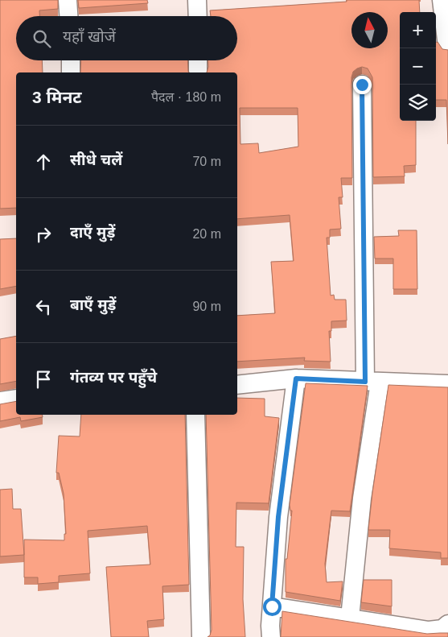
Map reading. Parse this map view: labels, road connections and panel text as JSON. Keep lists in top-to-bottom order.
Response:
{
  "north": "top",
  "page": {
    "map_buttons": ["+", "−"],
    "search": "यहाँ खोजें",
    "heading": ["3 मिनट", "पैदल · 180 m"],
    "list": [
      ["सीधे चलें", "70 m"],
      ["दाएँ मुड़ें", "20 m"],
      ["बाएँ मुड़ें", "90 m"],
      "गंतव्य पर पहुँचे"
    ]
  }
}
